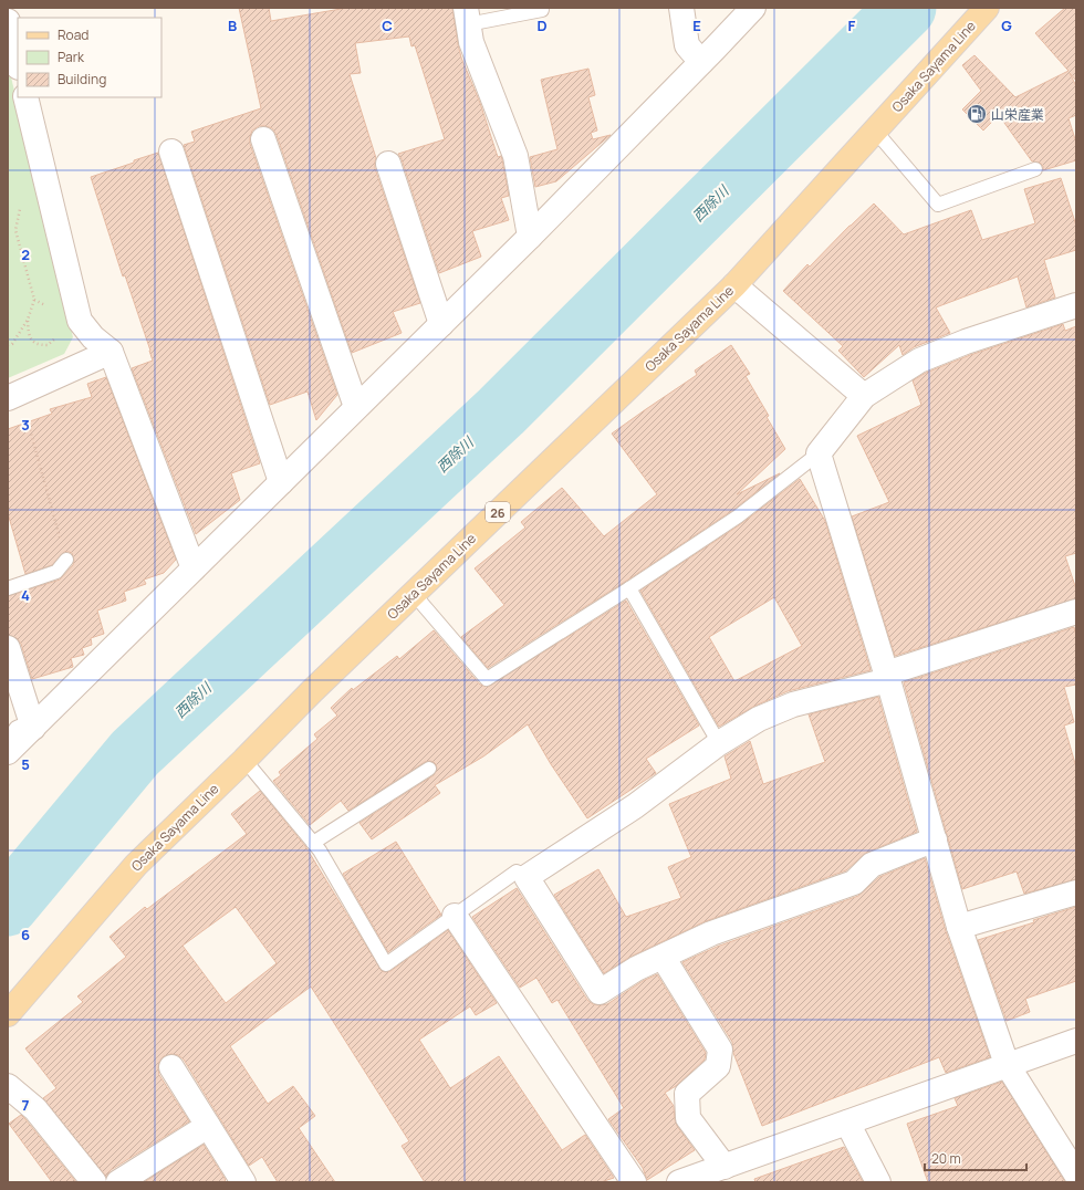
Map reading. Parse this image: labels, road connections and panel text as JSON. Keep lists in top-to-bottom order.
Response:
{
  "streets": {
    "main road": ["Osaka Sayama Line", "26"]
  },
  "water": ["西除川"],
  "places": {
    "fuel station": ["山栄産業"]
  },
  "legend": ["Road", "Park", "Building"],
  "scale_bar": "20 m",
  "grid": {
    "columns": [
      "B",
      "C",
      "D",
      "E",
      "F",
      "G"
    ],
    "rows": [
      "2",
      "3",
      "4",
      "5",
      "6",
      "7"
    ]
  }
}
